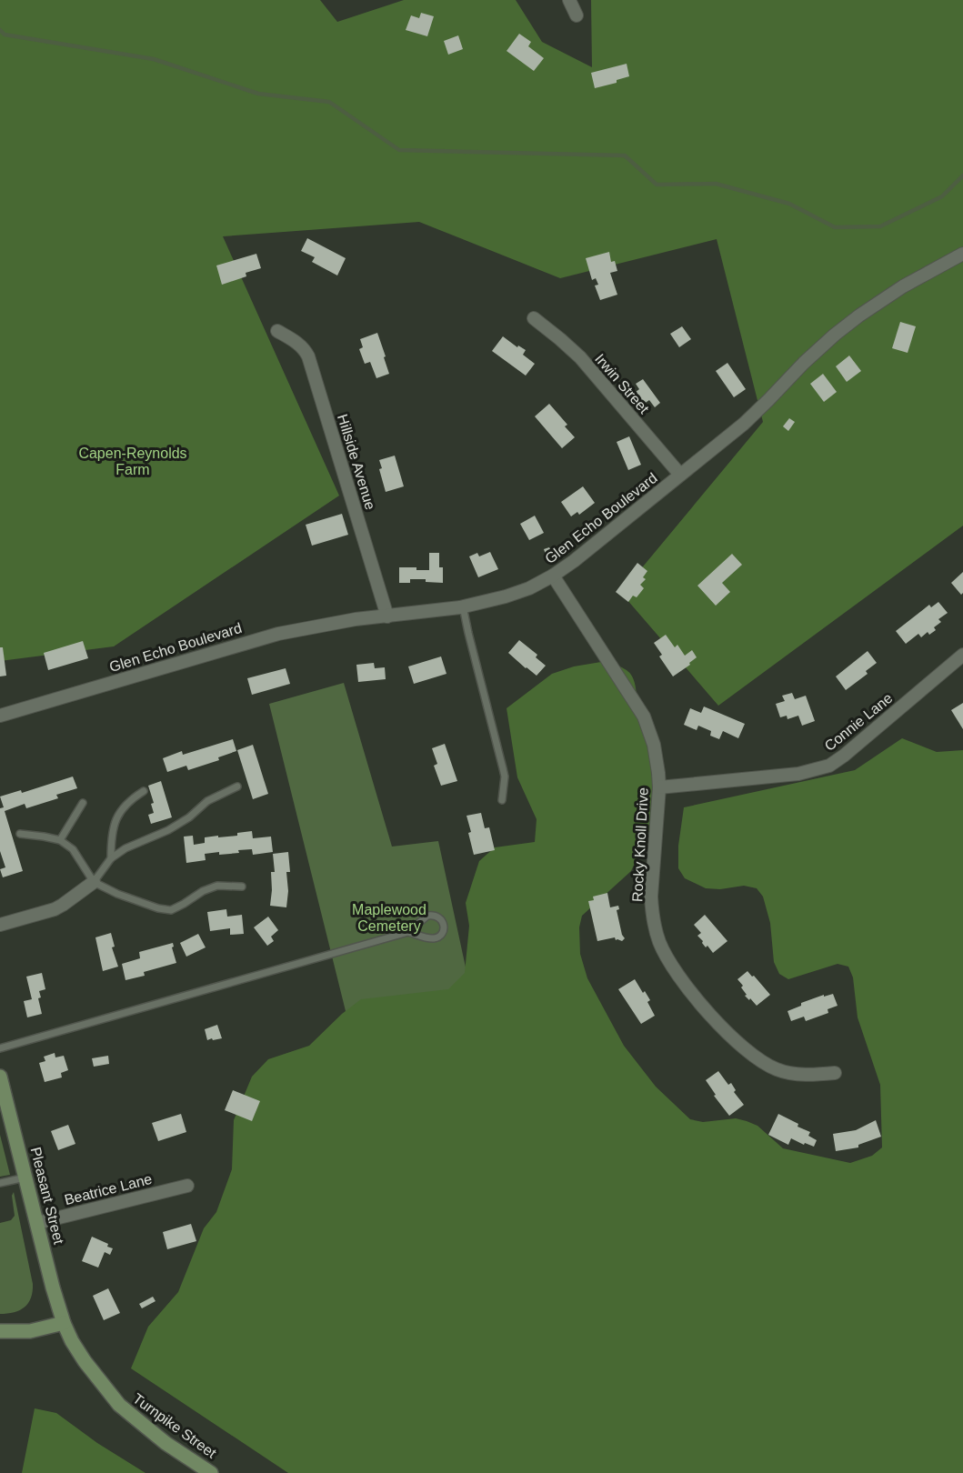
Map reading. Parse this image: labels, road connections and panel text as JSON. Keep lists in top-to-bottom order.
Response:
{
  "streets": {
    "main road": ["Pleasant Street", "Turnpike Street"],
    "street": [
      "Irwin Street",
      "Hillside Avenue",
      "Glen Echo Boulevard",
      "Connie Lane",
      "Rocky Knoll Drive",
      "Beatrice Lane"
    ]
  },
  "crossings": [
    ["Irwin Street", "Glen Echo Boulevard"],
    ["Hillside Avenue", "Glen Echo Boulevard"],
    ["Glen Echo Boulevard", "Rocky Knoll Drive"],
    ["Connie Lane", "Rocky Knoll Drive"],
    ["Beatrice Lane", "Pleasant Street"],
    ["Pleasant Street", "Turnpike Street"]
  ],
  "parks": ["Capen-Reynolds Farm", "Maplewood Cemetery"]
}
